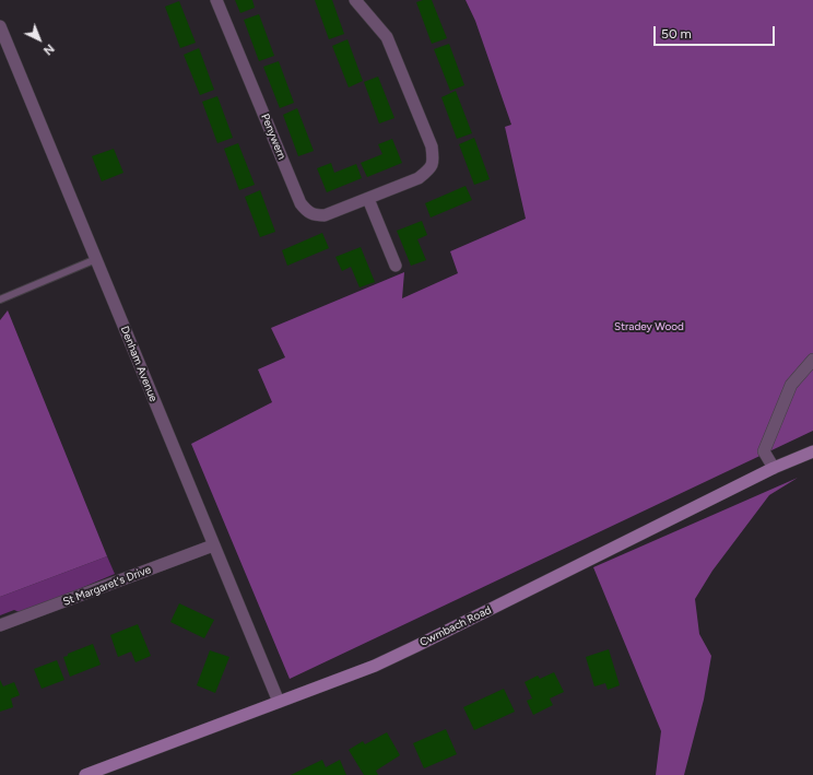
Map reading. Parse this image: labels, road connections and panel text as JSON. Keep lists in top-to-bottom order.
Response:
{
  "streets": {
    "main road": ["Cwmbach Road"],
    "street": ["Penywern", "Denham Avenue", "St Margaret's Drive"]
  },
  "crossings": [
    ["Denham Avenue", "St Margaret's Drive"],
    ["Denham Avenue", "Cwmbach Road"]
  ],
  "parks": ["Stradey Wood"],
  "scale_bar": "50 m",
  "north": "bottom right"
}
